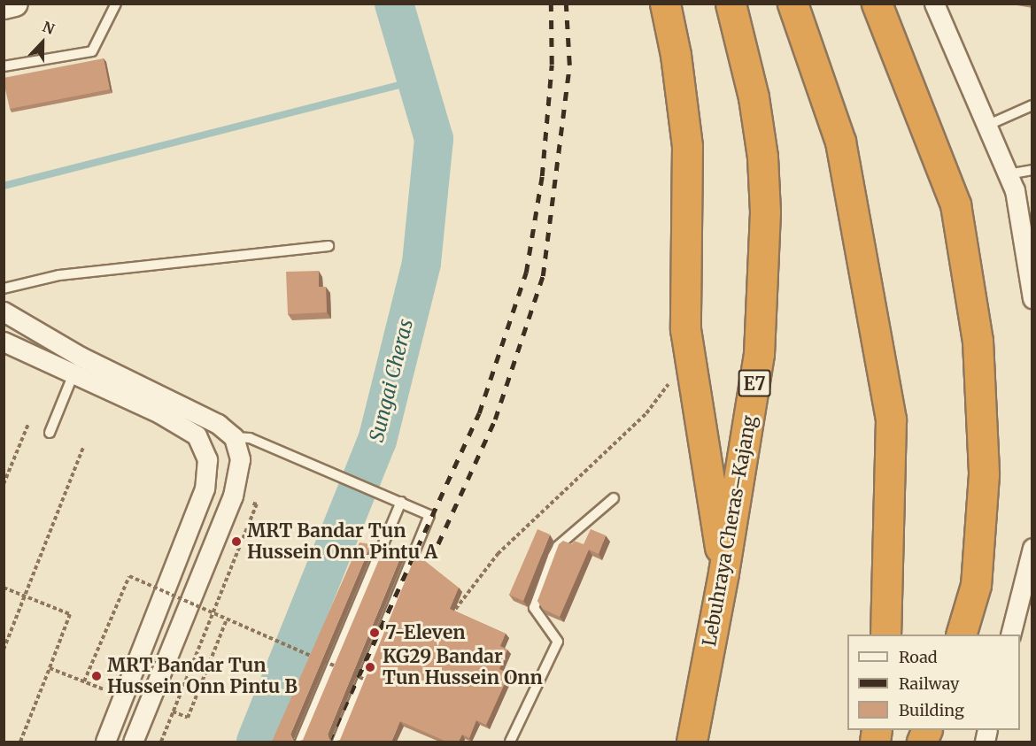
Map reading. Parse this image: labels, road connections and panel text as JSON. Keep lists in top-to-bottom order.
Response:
{
  "streets": {
    "highway": ["E7", "Lebuhraya Cheras–Kajang"]
  },
  "water": ["Sungai Cheras"],
  "places": [
    "MRT Bandar Tun Hussein Onn Pintu A",
    "7-Eleven",
    "KG29 Bandar Tun Hussein Onn",
    "MRT Bandar Tun Hussein Onn Pintu B"
  ],
  "legend": ["Road", "Railway", "Building"],
  "north": "top"
}
